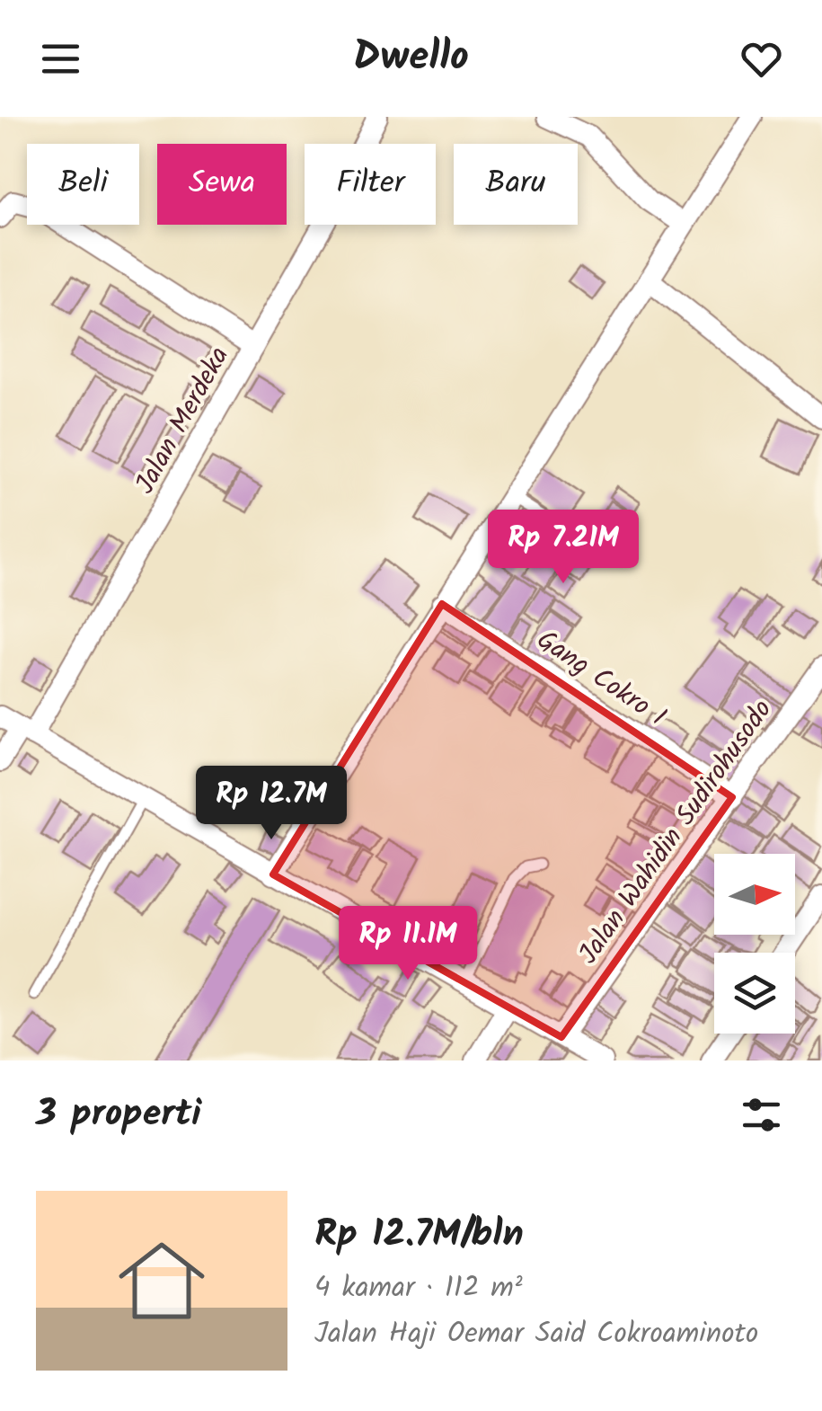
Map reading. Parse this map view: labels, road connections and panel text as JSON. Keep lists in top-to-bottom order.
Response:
{
  "streets": {
    "street": ["Jalan Merdeka", "Gang Cokro I", "Jalan Wahidin Sudirohusodo"]
  },
  "crossings": [
    ["Gang Cokro I", "Jalan Wahidin Sudirohusodo"]
  ],
  "north": "right",
  "page": {
    "header": "Dwello",
    "chip": [
      "Beli",
      "Sewa",
      "Filter",
      "Baru"
    ],
    "price": ["Rp 7.21M", "Rp 12.7M", "Rp 11.1M"],
    "heading": "3 properti",
    "list": [
      {
        "name": "Rp 12.7M/bln",
        "note": "4 kamar · 112 m² · Jalan Haji Oemar Said Cokroaminoto"
      }
    ]
  }
}
